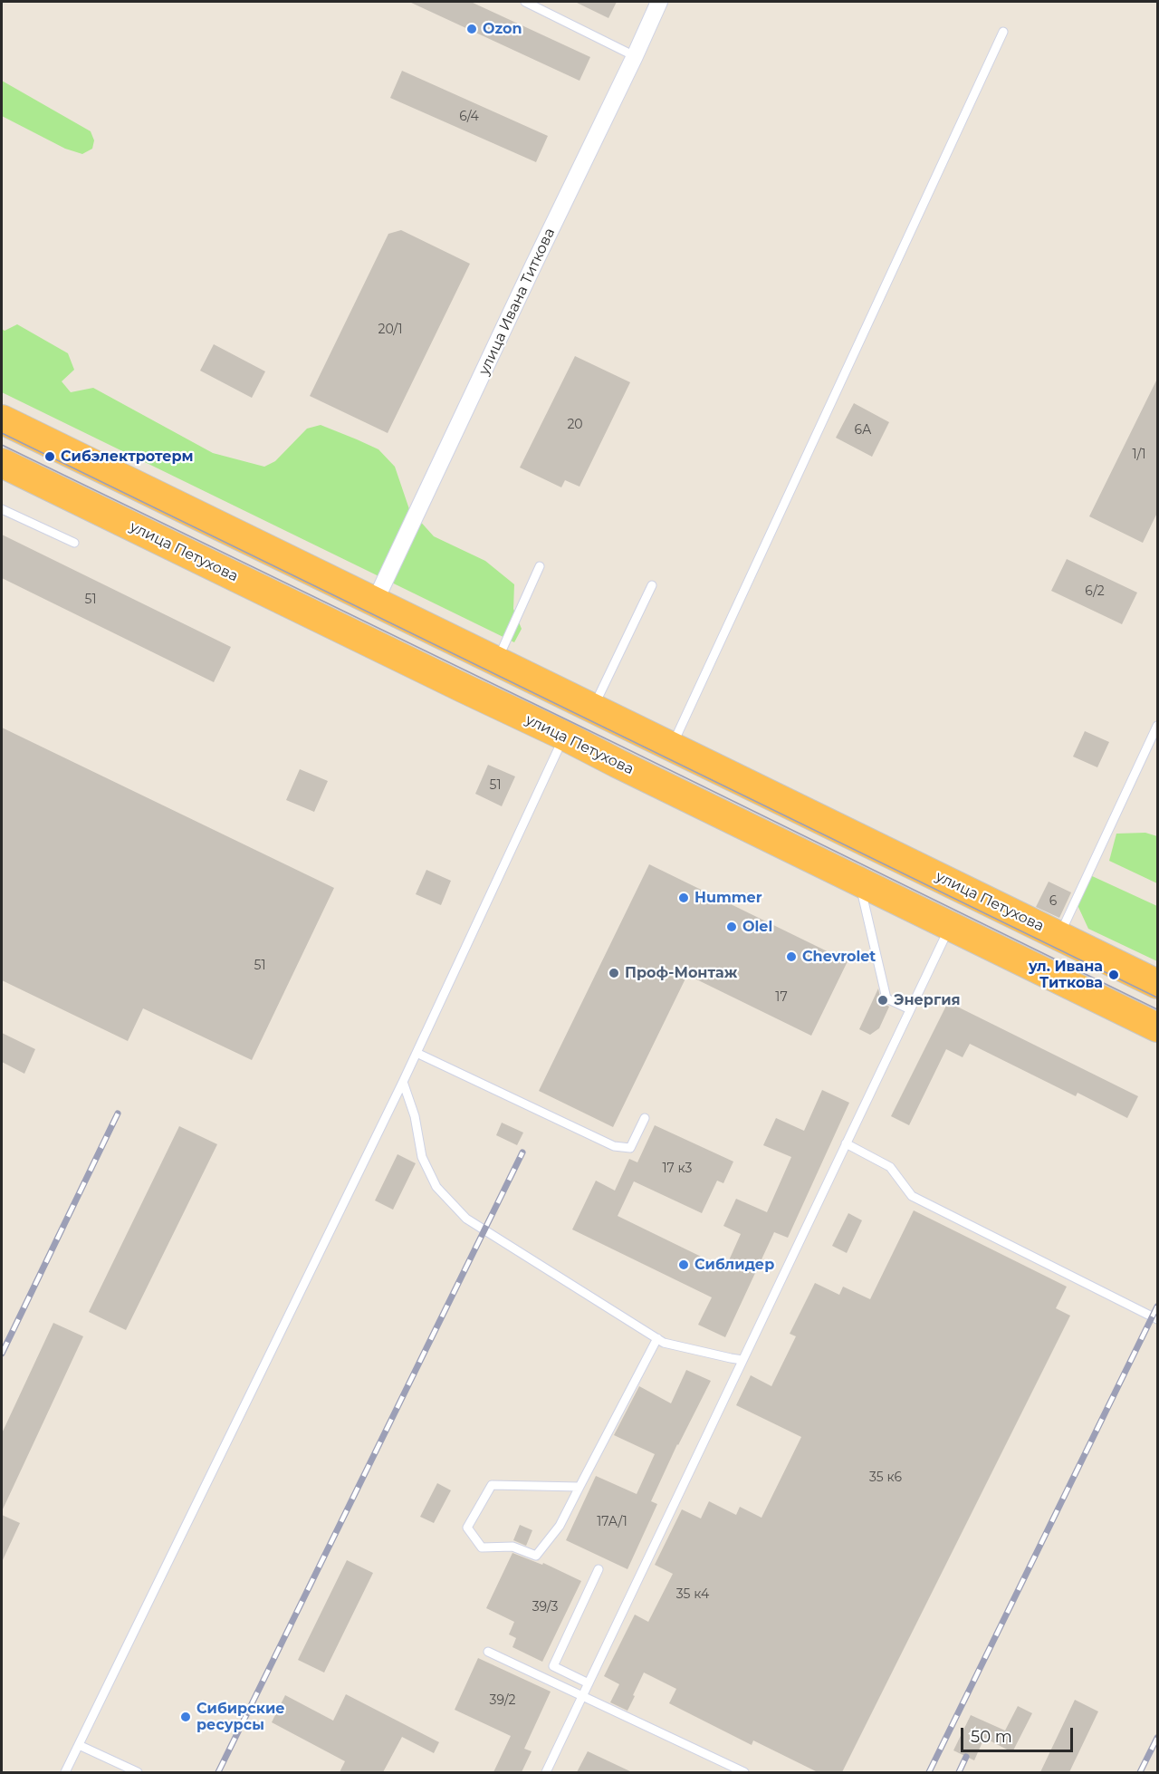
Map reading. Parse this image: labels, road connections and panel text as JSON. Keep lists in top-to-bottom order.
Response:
{
  "streets": {
    "highway": ["улица Петухова"],
    "street": ["улица Ивана Титкова"]
  },
  "crossings": [
    ["улица Ивана Титкова", "улица Петухова"]
  ],
  "places": [
    "Ozon",
    "Сибэлектротерм",
    "Hummer",
    "Olel",
    "Chevrolet",
    "Проф-Монтаж",
    "ул. Ивана Титкова",
    "Энергия",
    "Сиблидер",
    "Сибирские ресурсы"
  ],
  "house_numbers": [
    "6/4",
    "20/1",
    "20",
    "6А",
    "1/1",
    "6/2",
    "51",
    "51",
    "6",
    "51",
    "17",
    "17 к3",
    "35 к6",
    "17А/1",
    "35 к4",
    "39/3",
    "39/2"
  ],
  "scale_bar": "50 m"
}
